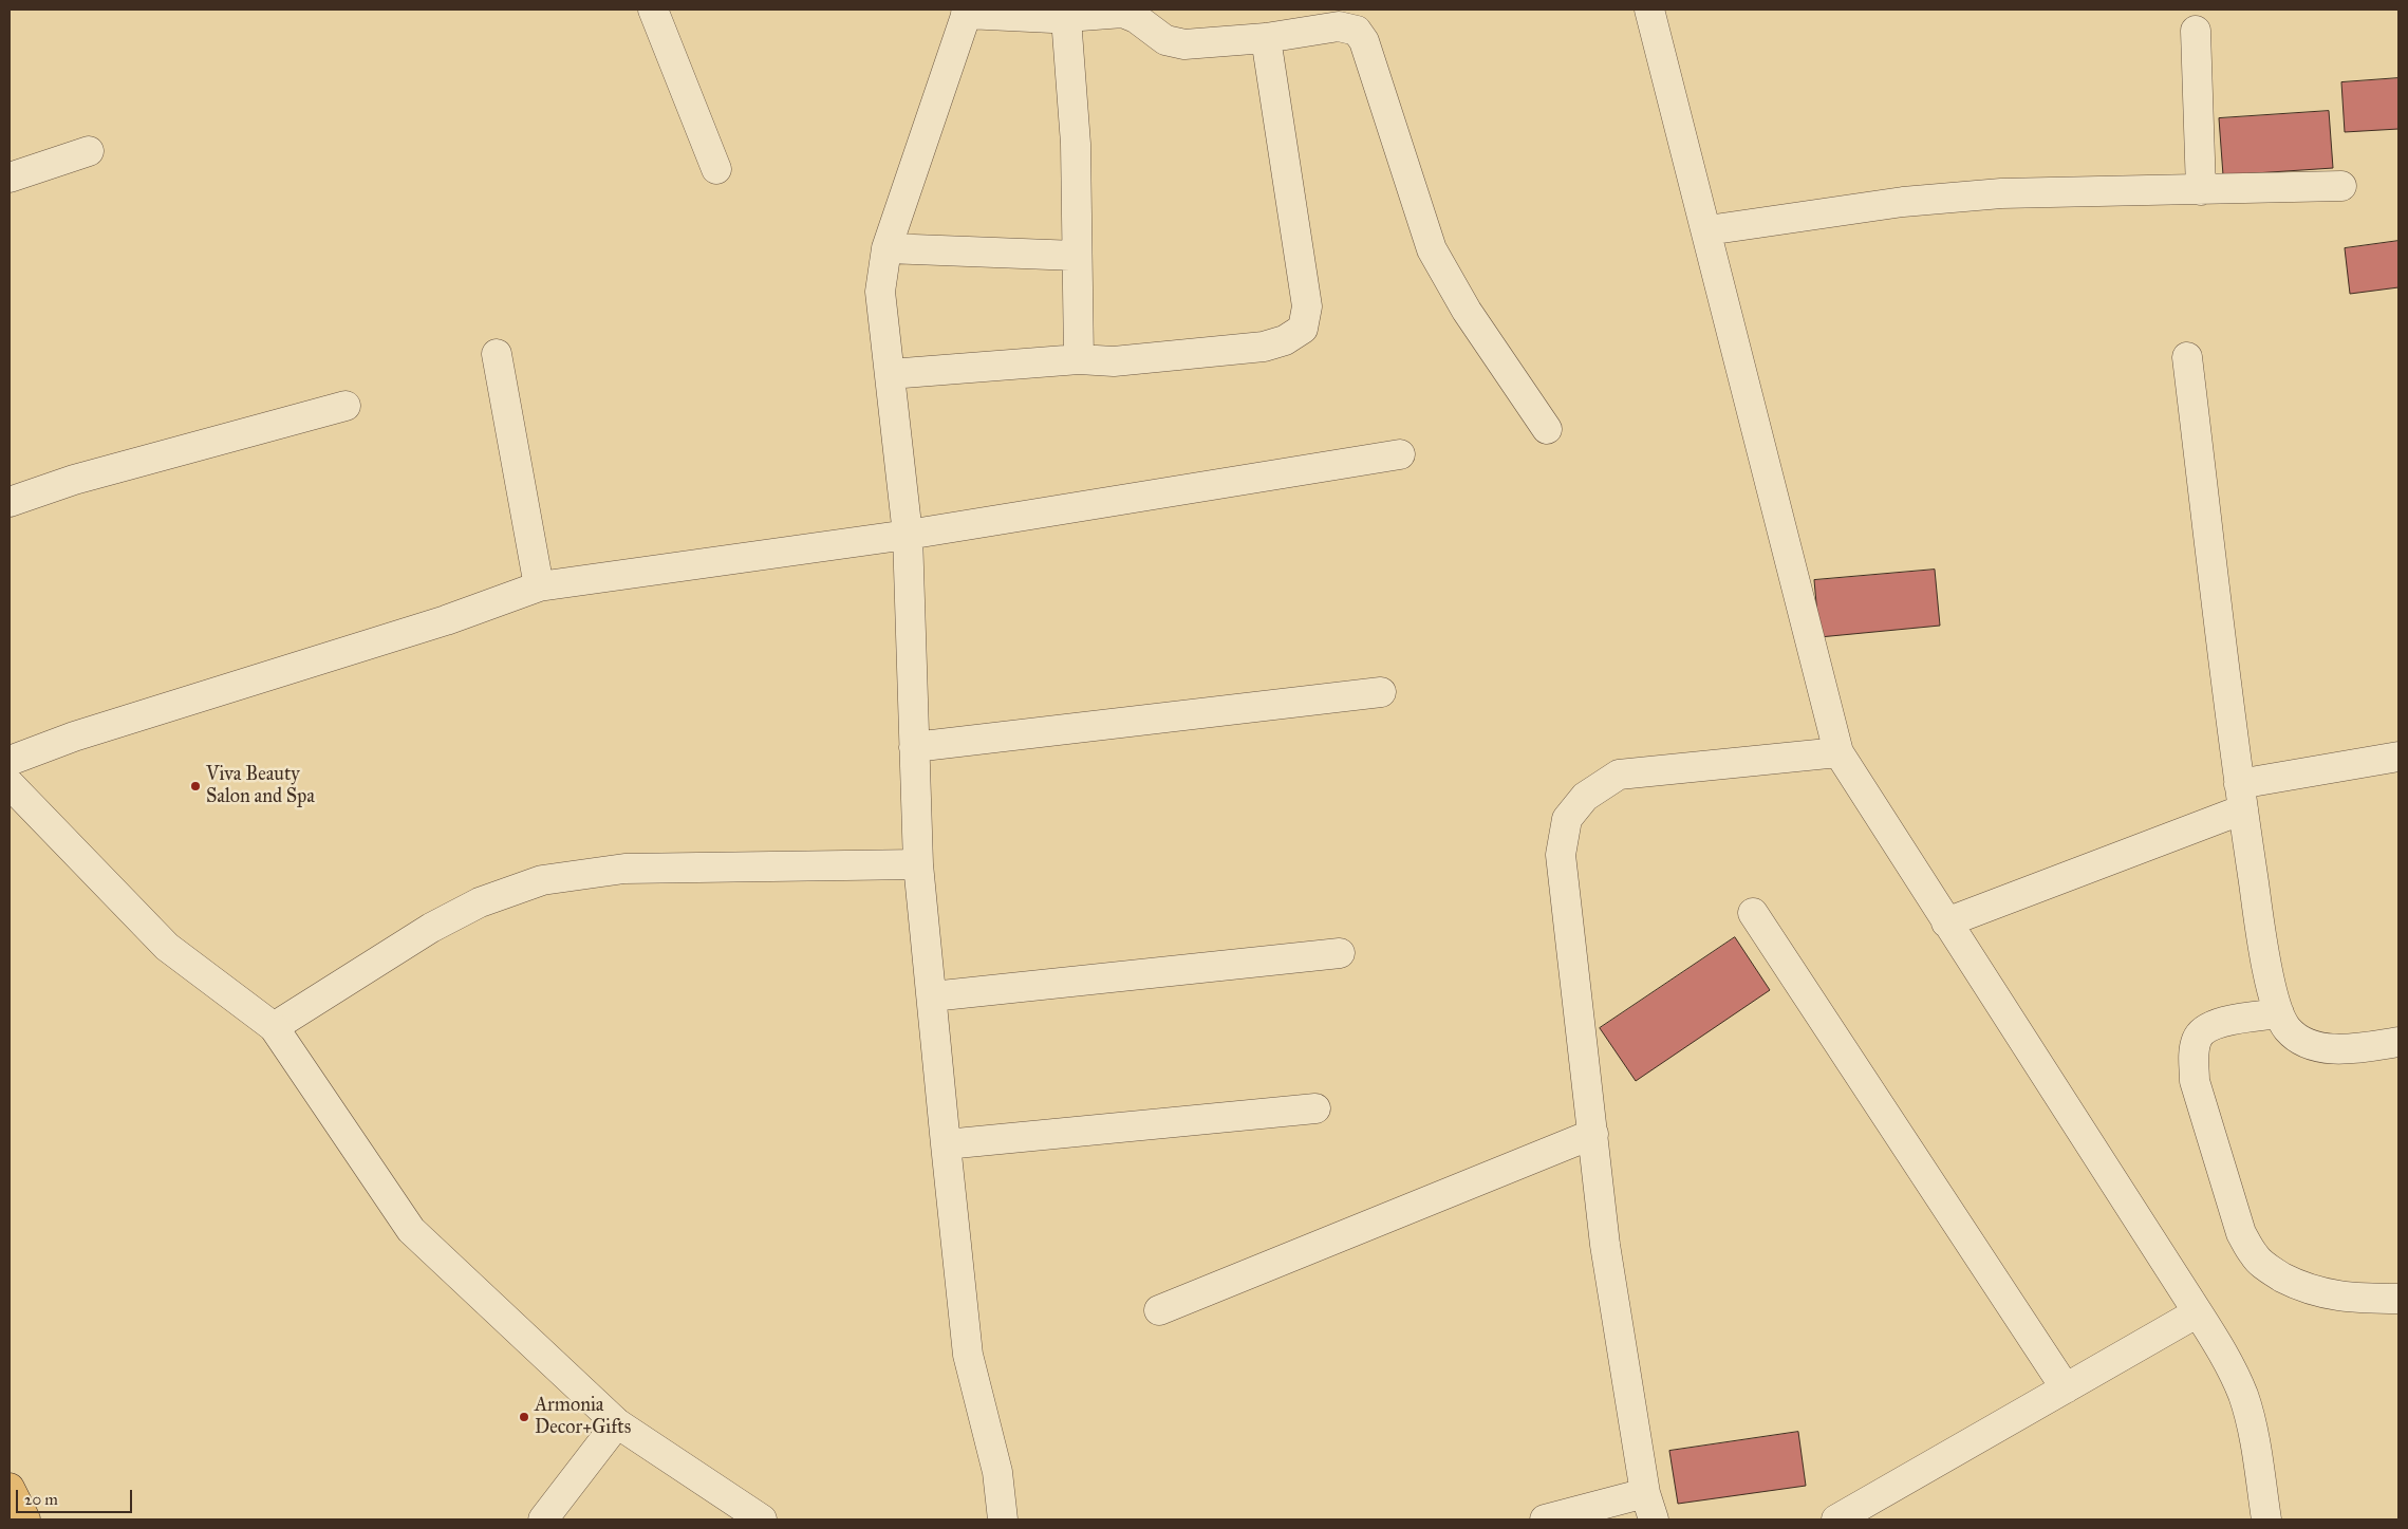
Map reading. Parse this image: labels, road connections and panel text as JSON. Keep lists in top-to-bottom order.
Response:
{
  "places": ["Viva Beauty Salon and Spa", "Armonia Decor+Gifts"],
  "scale_bar": "20 m"
}
